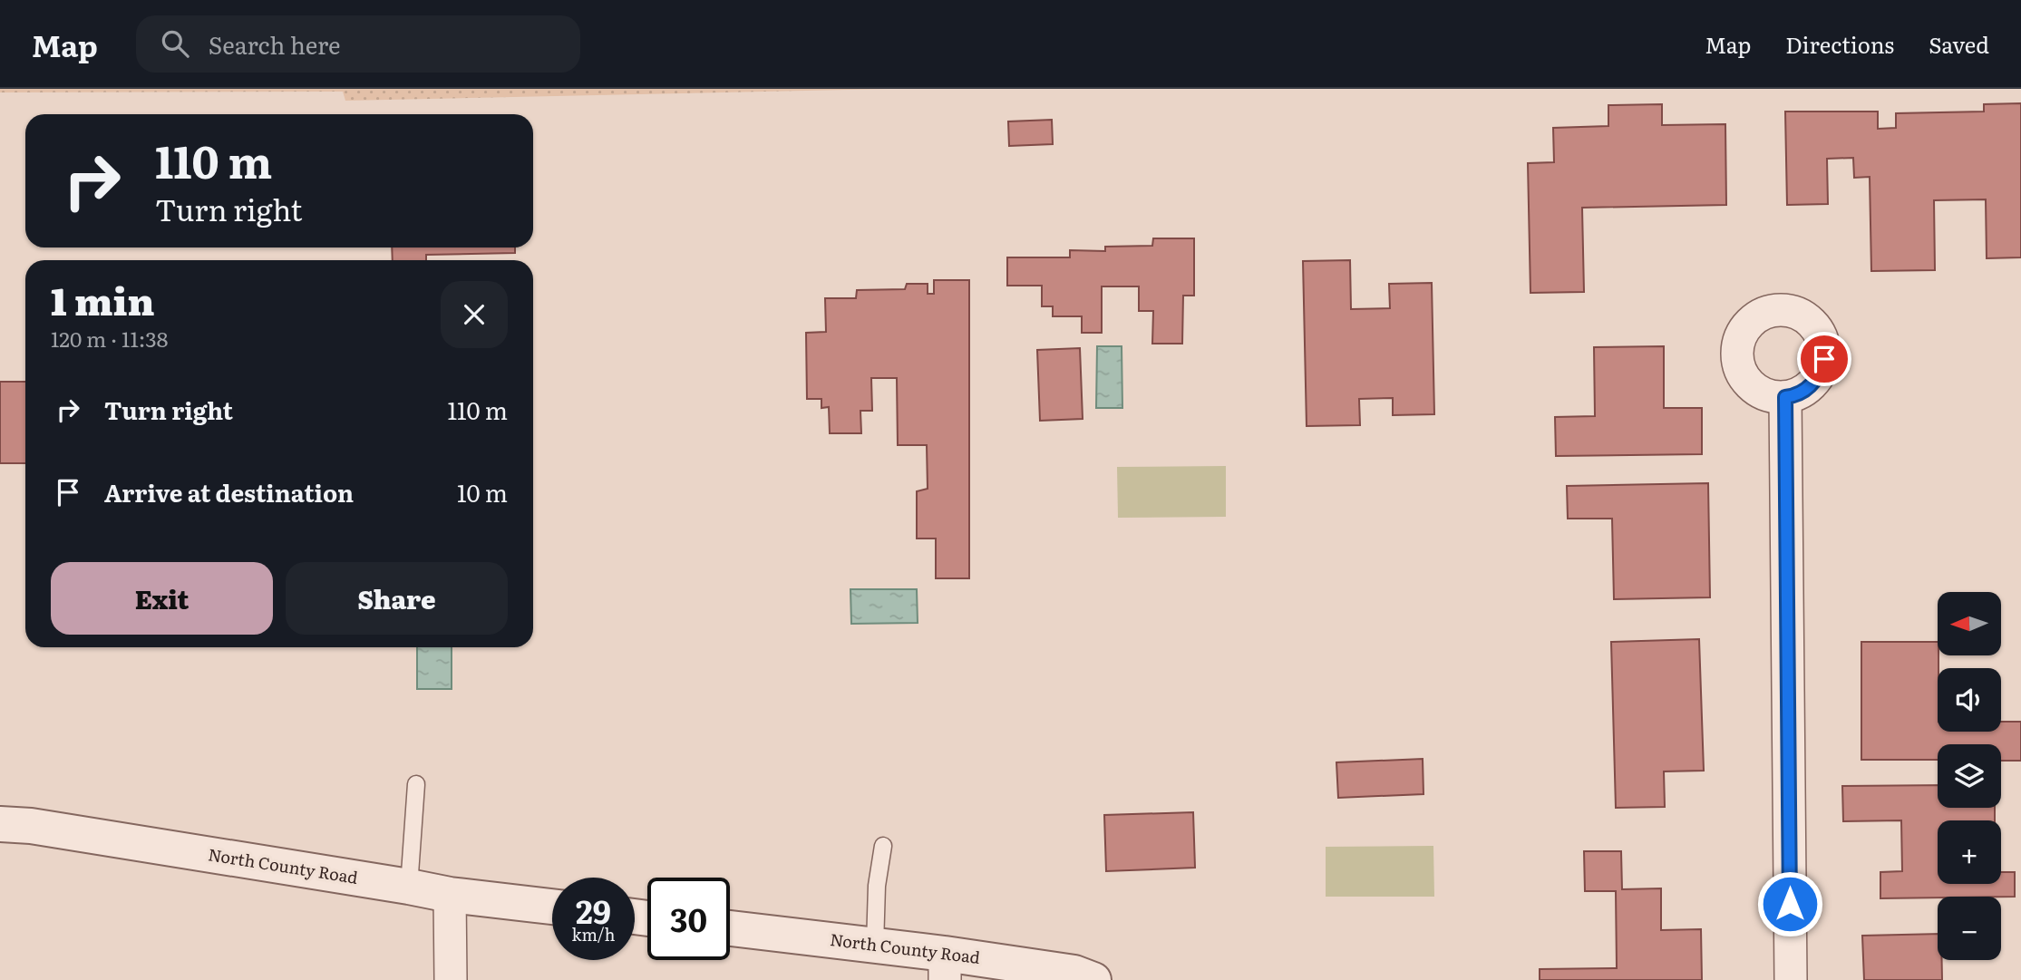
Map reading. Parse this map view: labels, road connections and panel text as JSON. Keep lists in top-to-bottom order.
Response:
{
  "streets": {
    "street": ["North County Road"]
  },
  "north": "left",
  "page": {
    "header": "Map",
    "search": "Search here",
    "nav": ["Map", "Directions", "Saved"],
    "turn": ["110 m", "Turn right"],
    "heading": ["1 min", "120 m · 11:38"],
    "list": [
      {
        "name": "Turn right",
        "value": "110 m"
      },
      {
        "name": "Arrive at destination",
        "value": "10 m"
      }
    ],
    "buttons": ["Exit", "Share"],
    "map_buttons": ["+", "−"],
    "speed": "29 km/h",
    "limit": "30"
  }
}
